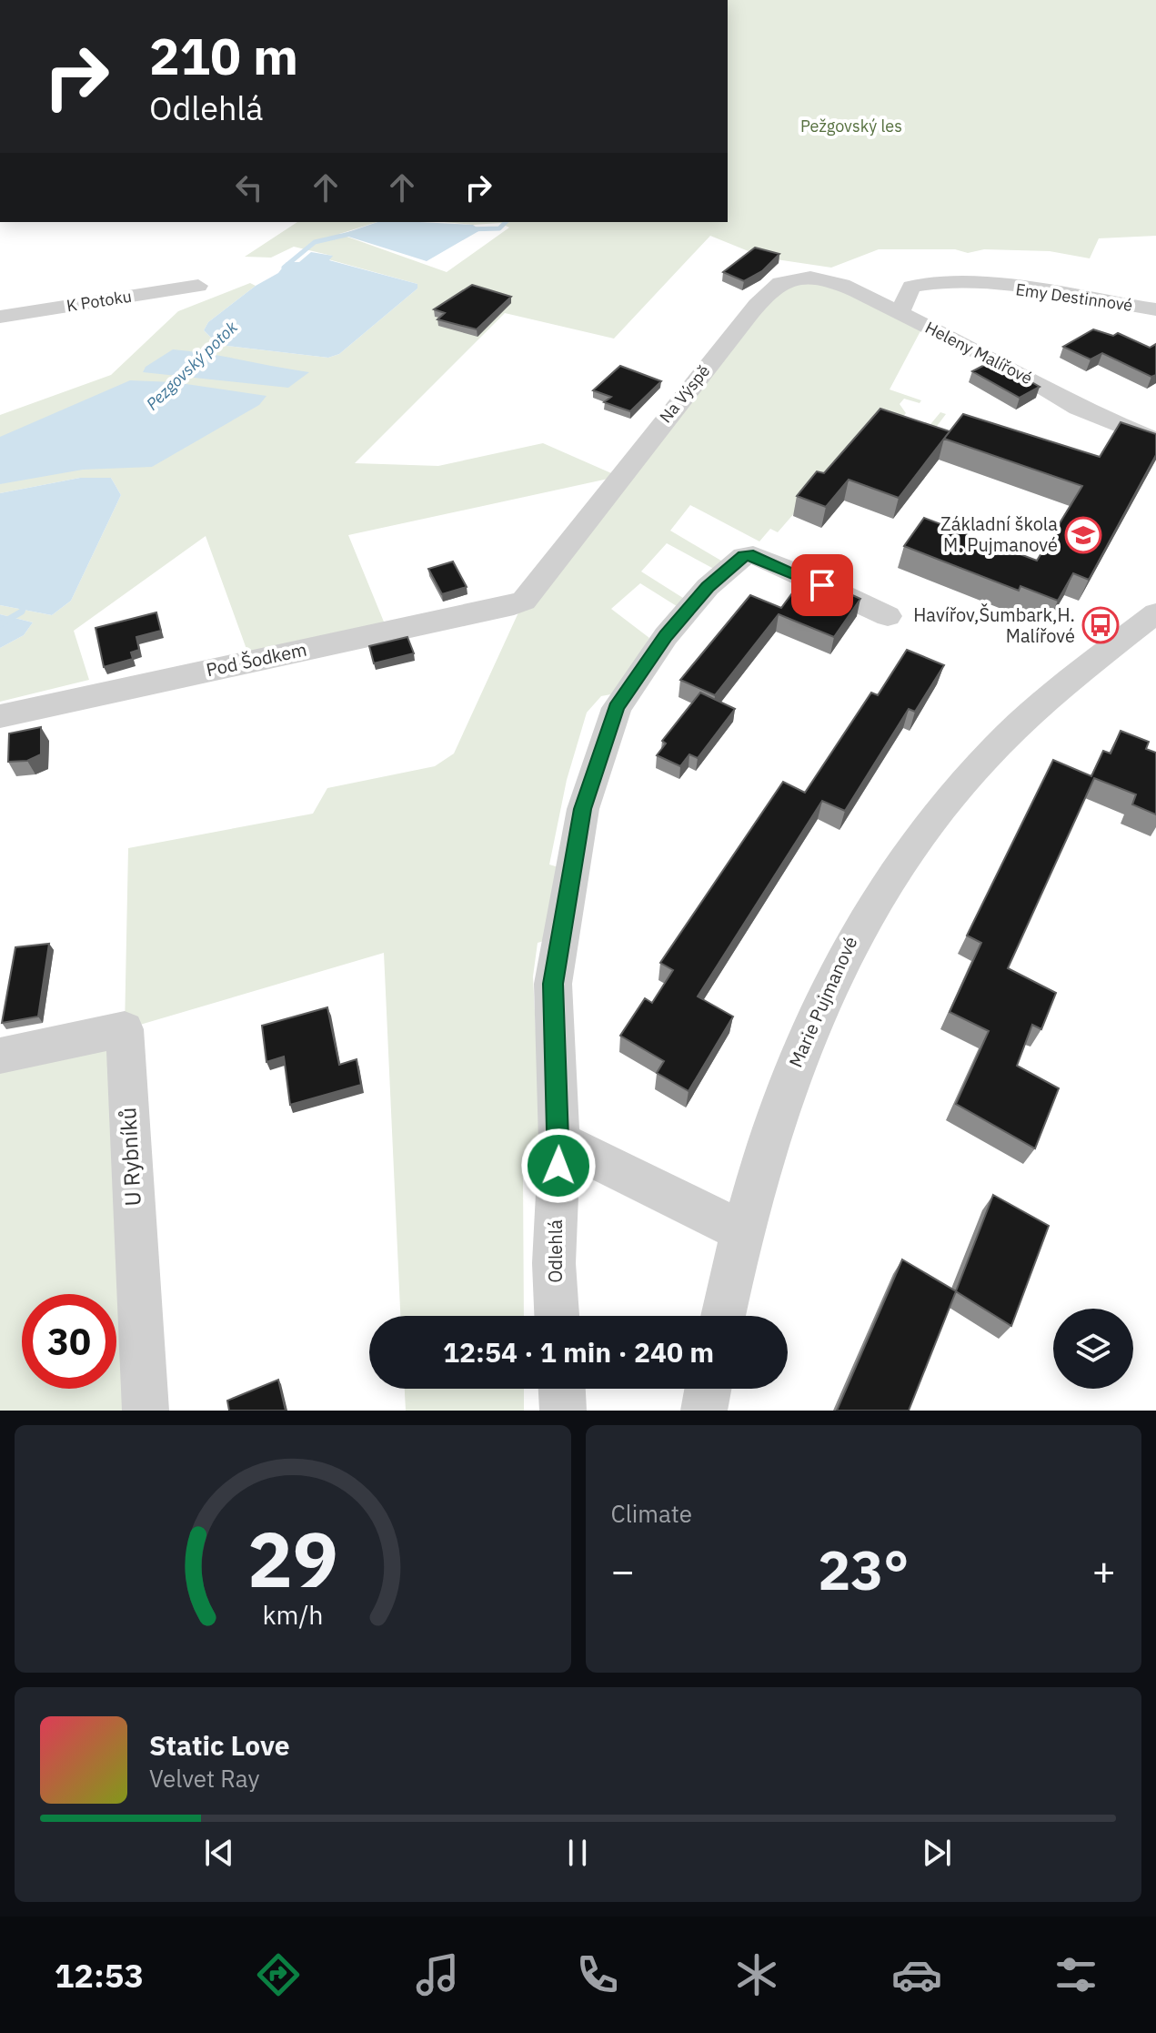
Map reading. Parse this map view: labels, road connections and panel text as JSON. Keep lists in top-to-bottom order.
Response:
{
  "streets": {
    "street": [
      "Emy Destinnové",
      "K Potoku",
      "Heleny Malířové",
      "Na Výspě",
      "Pod Šodkem",
      "Marie Pujmanové",
      "U Rybníků",
      "Odlehlá"
    ]
  },
  "crossings": [
    ["Emy Destinnové", "Heleny Malířové"],
    ["Emy Destinnové", "Na Výspě"],
    ["Heleny Malířové", "Na Výspě"],
    ["Na Výspě", "Pod Šodkem"]
  ],
  "water": ["Pezgovský potok"],
  "parks": ["Pežgovský les"],
  "places": {
    "school or university": ["Základní škola M. Pujmanové"],
    "bus stop": ["Havířov,Šumbark,H. Malířové"]
  },
  "page": {
    "turn": ["210 m", "Odlehlá"],
    "limit": "30",
    "trip": "12:54 · 1 min · 240 m",
    "tile": "Climate",
    "heat": ["−", "23°", "+"],
    "song": ["Static Love", "Velvet Ray"],
    "tabs": "12:53",
    "gauge": ["29", "km/h"]
  }
}
